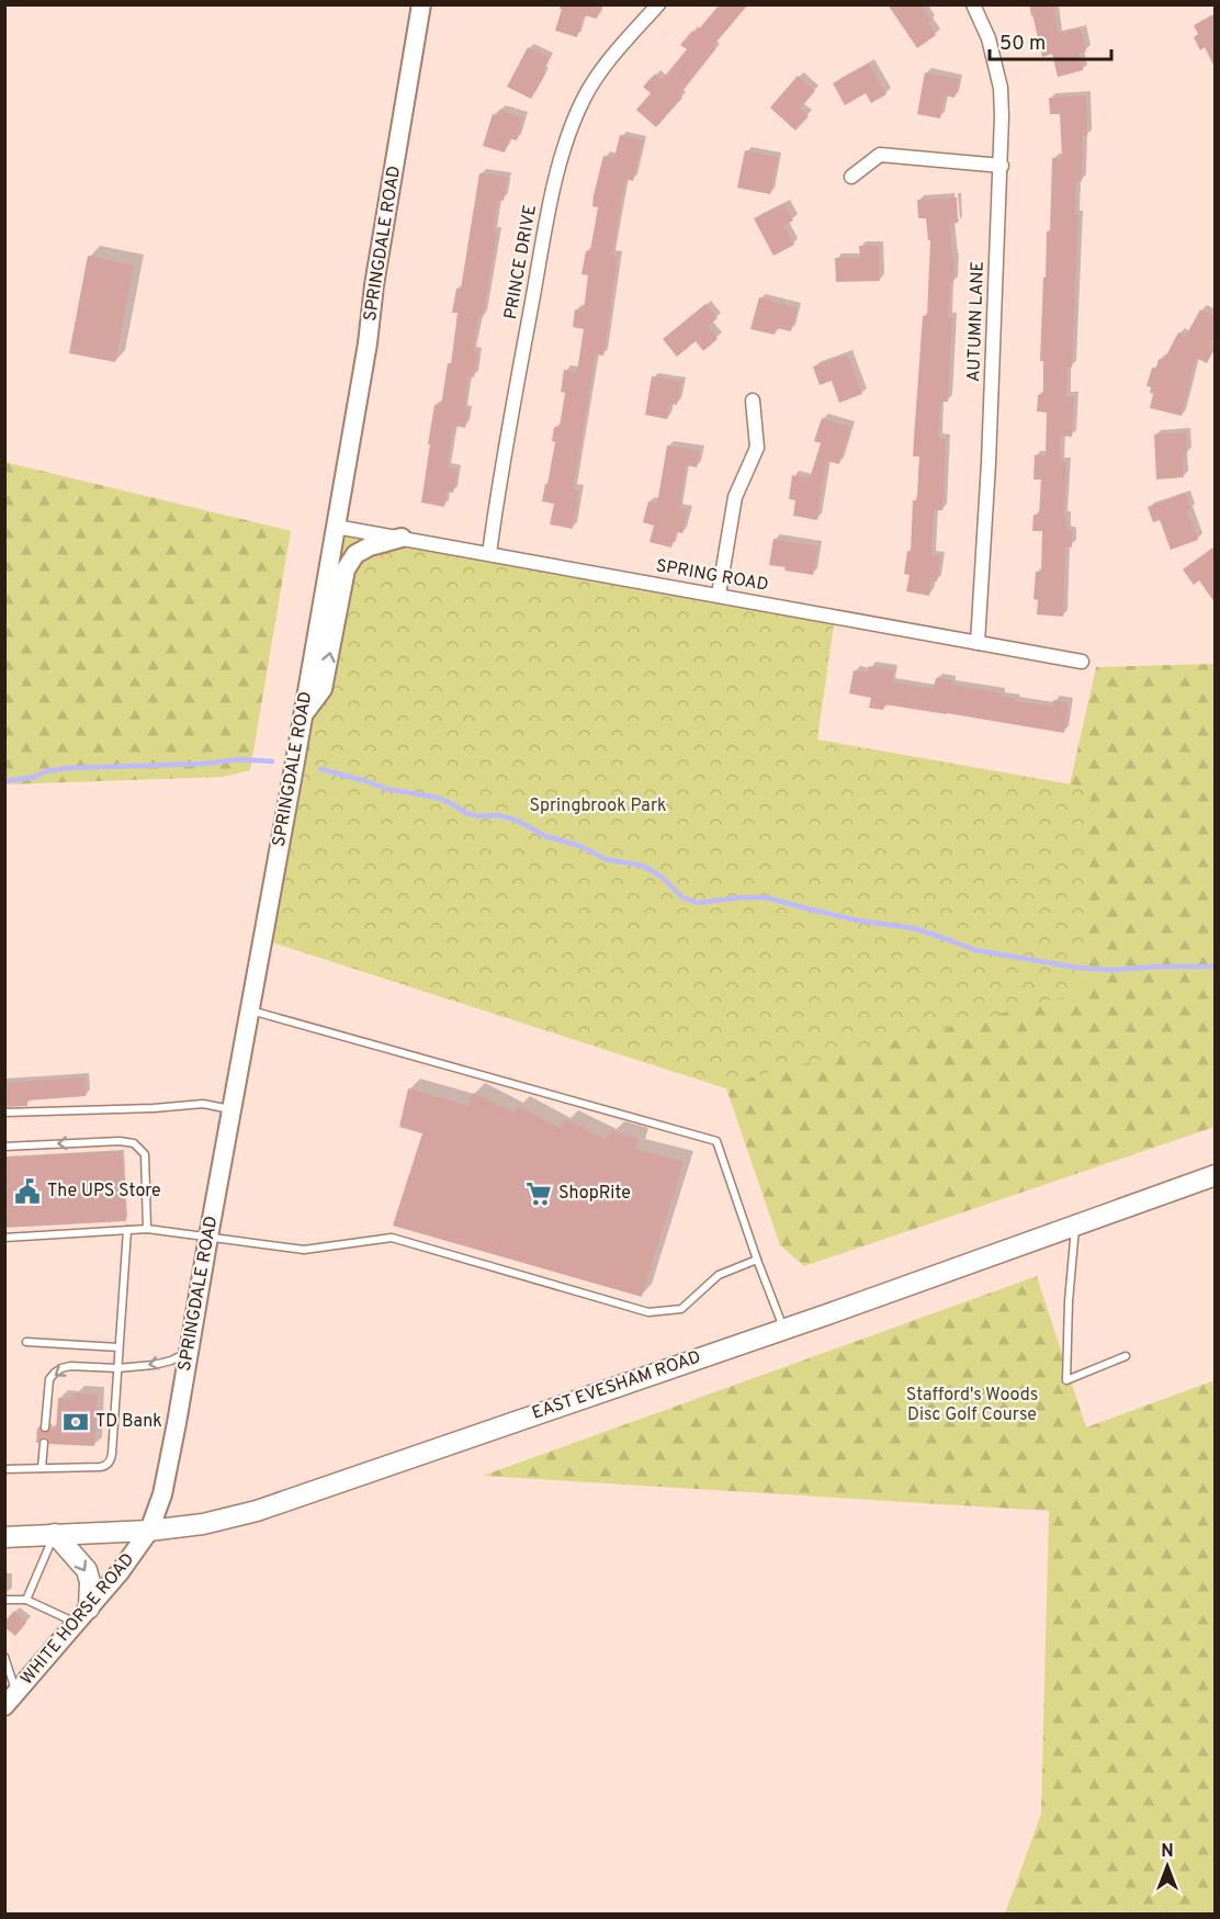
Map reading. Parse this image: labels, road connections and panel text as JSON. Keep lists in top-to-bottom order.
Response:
{
  "streets": {
    "main road": ["SPRINGDALE ROAD", "EAST EVESHAM ROAD", "WHITE HORSE ROAD"],
    "street": ["PRINCE DRIVE", "AUTUMN LANE", "SPRING ROAD"]
  },
  "crossings": [
    ["SPRINGDALE ROAD", "SPRING ROAD"],
    ["SPRINGDALE ROAD", "EAST EVESHAM ROAD"],
    ["SPRINGDALE ROAD", "WHITE HORSE ROAD"],
    ["PRINCE DRIVE", "SPRING ROAD"],
    ["AUTUMN LANE", "SPRING ROAD"],
    ["EAST EVESHAM ROAD", "WHITE HORSE ROAD"]
  ],
  "parks": ["Springbrook Park", "Stafford's Woods Disc Golf Course"],
  "places": {
    "public building": ["The UPS Store"],
    "supermarket": ["ShopRite"],
    "bank": ["TD Bank"]
  },
  "scale_bar": "50 m",
  "north": "top"
}
